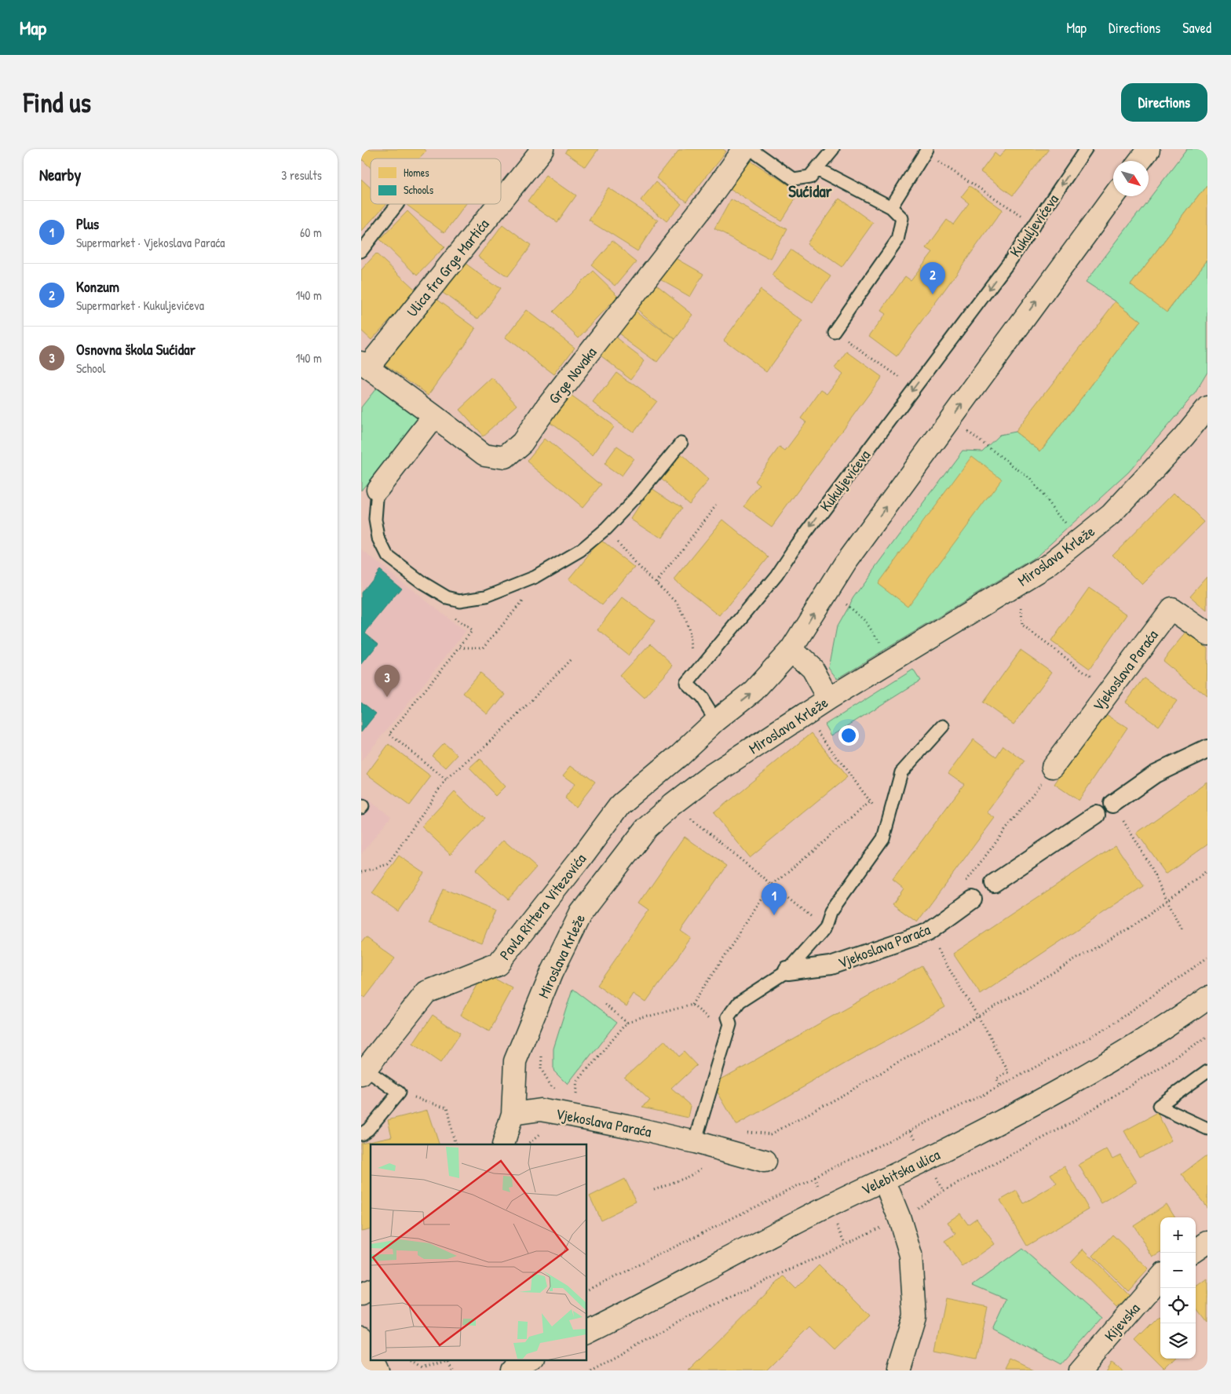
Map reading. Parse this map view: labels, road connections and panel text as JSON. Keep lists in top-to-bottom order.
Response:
{
  "streets": {
    "street": [
      "Ulica fra Grge Martića",
      "Grge Novaka",
      "Miroslava Krleže",
      "Vjekoslava Paraća",
      "Pavla Rittera Vitezovića",
      "Velebitska ulica",
      "Kijevska"
    ],
    "lane": ["Kukuljevićeva"]
  },
  "crossings": [
    ["Kukuljevićeva", "Pavla Rittera Vitezovića"],
    ["Ulica fra Grge Martića", "Grge Novaka"],
    ["Miroslava Krleže", "Vjekoslava Paraća"]
  ],
  "one_way": ["Kukuljevićeva"],
  "districts": ["Sućidar"],
  "legend": ["Homes", "Schools"],
  "north": "bottom right",
  "page": {
    "header": "Map",
    "nav": ["Map", "Directions", "Saved"],
    "buttons": "Directions",
    "title": "Find us",
    "heading": ["Nearby", "3 results"],
    "list": [
      {
        "mark": "1",
        "name": "Plus",
        "note": "Supermarket · Vjekoslava Paraća",
        "value": "60 m"
      },
      {
        "mark": "2",
        "name": "Konzum",
        "note": "Supermarket · Kukuljevićeva",
        "value": "140 m"
      },
      {
        "mark": "3",
        "name": "Osnovna škola Sućidar",
        "note": "School",
        "value": "140 m"
      }
    ],
    "pins": ["2", "3", "1"],
    "map_buttons": ["+", "−"]
  }
}
